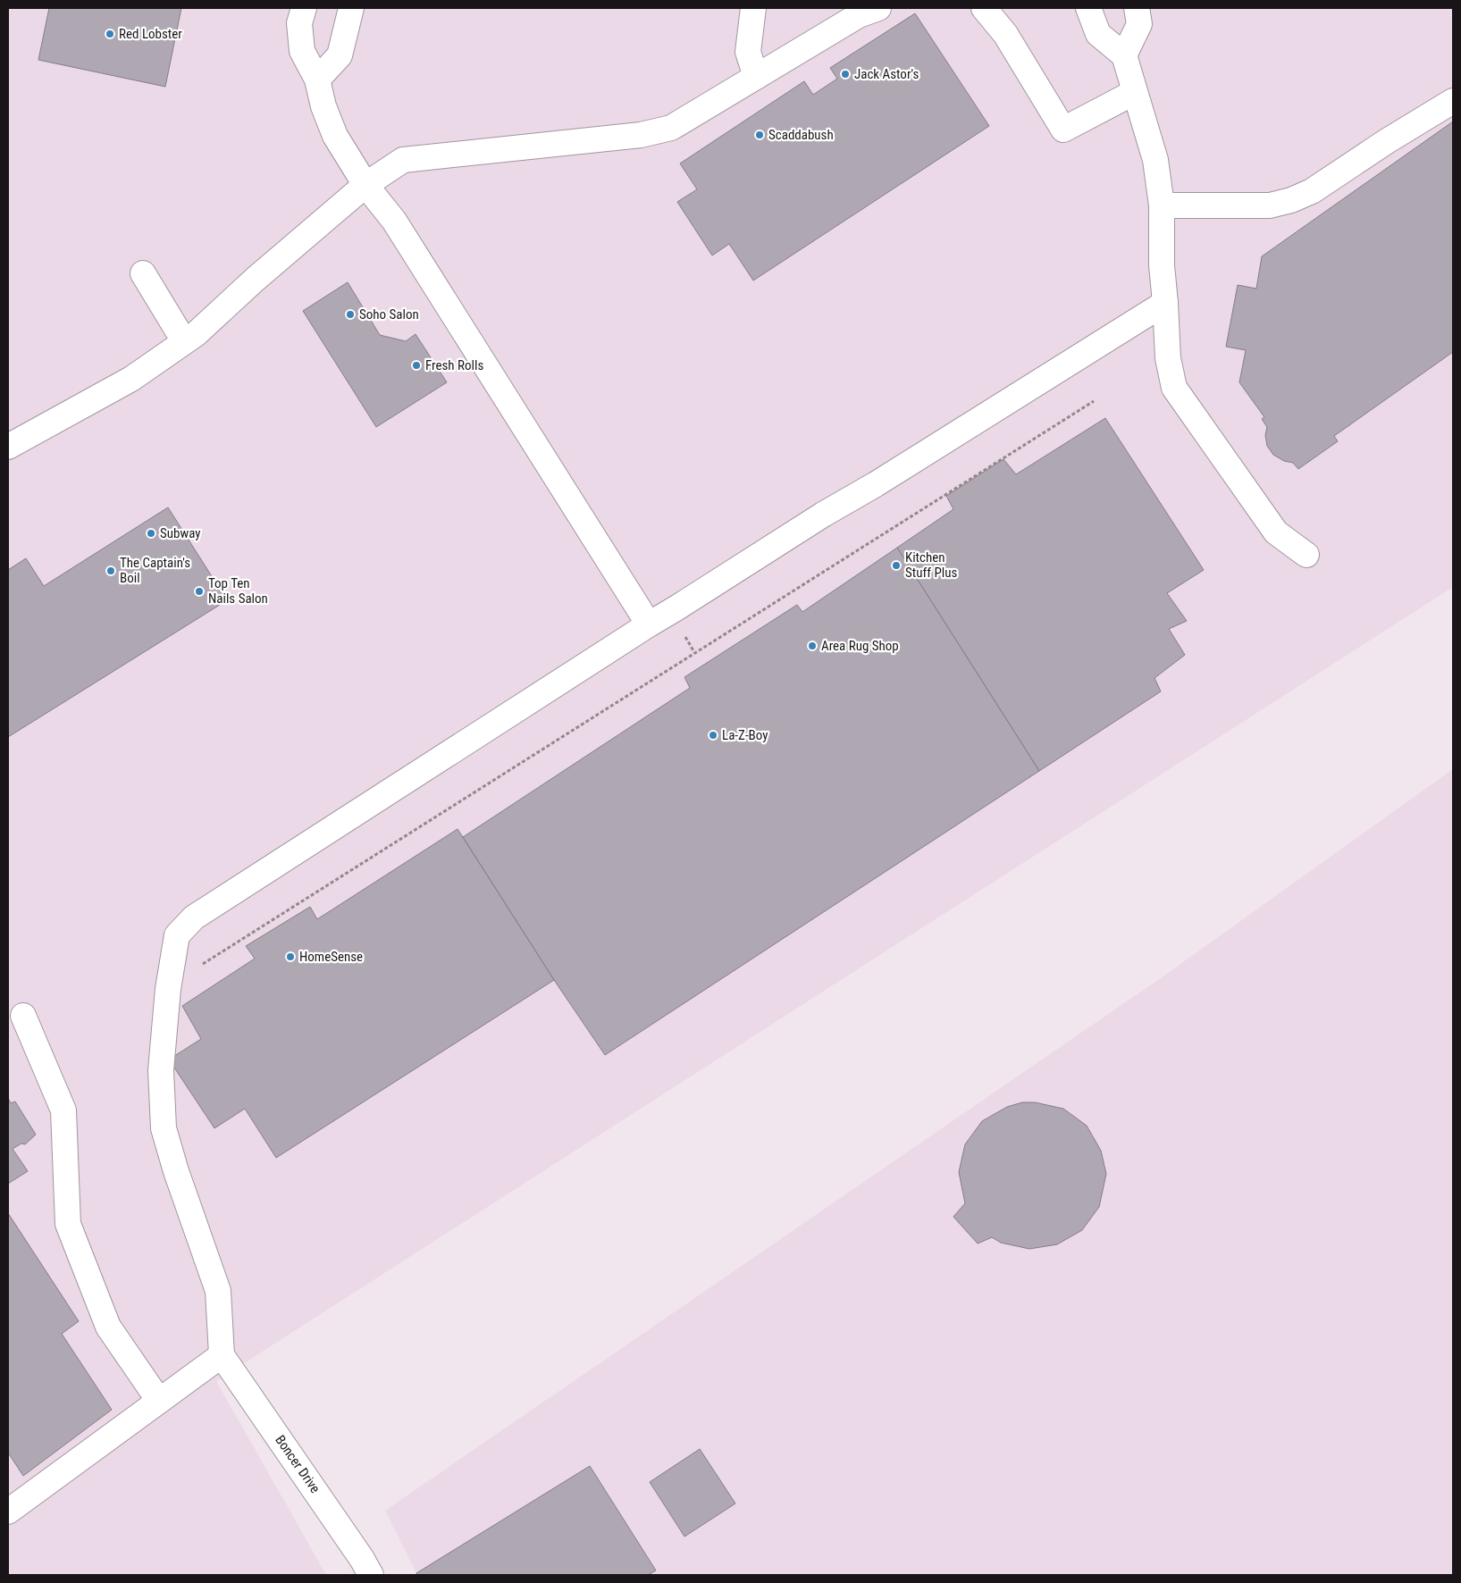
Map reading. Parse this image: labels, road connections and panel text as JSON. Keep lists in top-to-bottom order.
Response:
{
  "streets": {
    "street": ["Boncer Drive"]
  },
  "places": [
    "Red Lobster",
    "Jack Astor's",
    "Scaddabush",
    "Soho Salon",
    "Fresh Rolls",
    "Subway",
    "Kitchen Stuff Plus",
    "The Captain's Boil",
    "Top Ten Nails Salon",
    "Area Rug Shop",
    "La-Z-Boy",
    "HomeSense"
  ]
}
